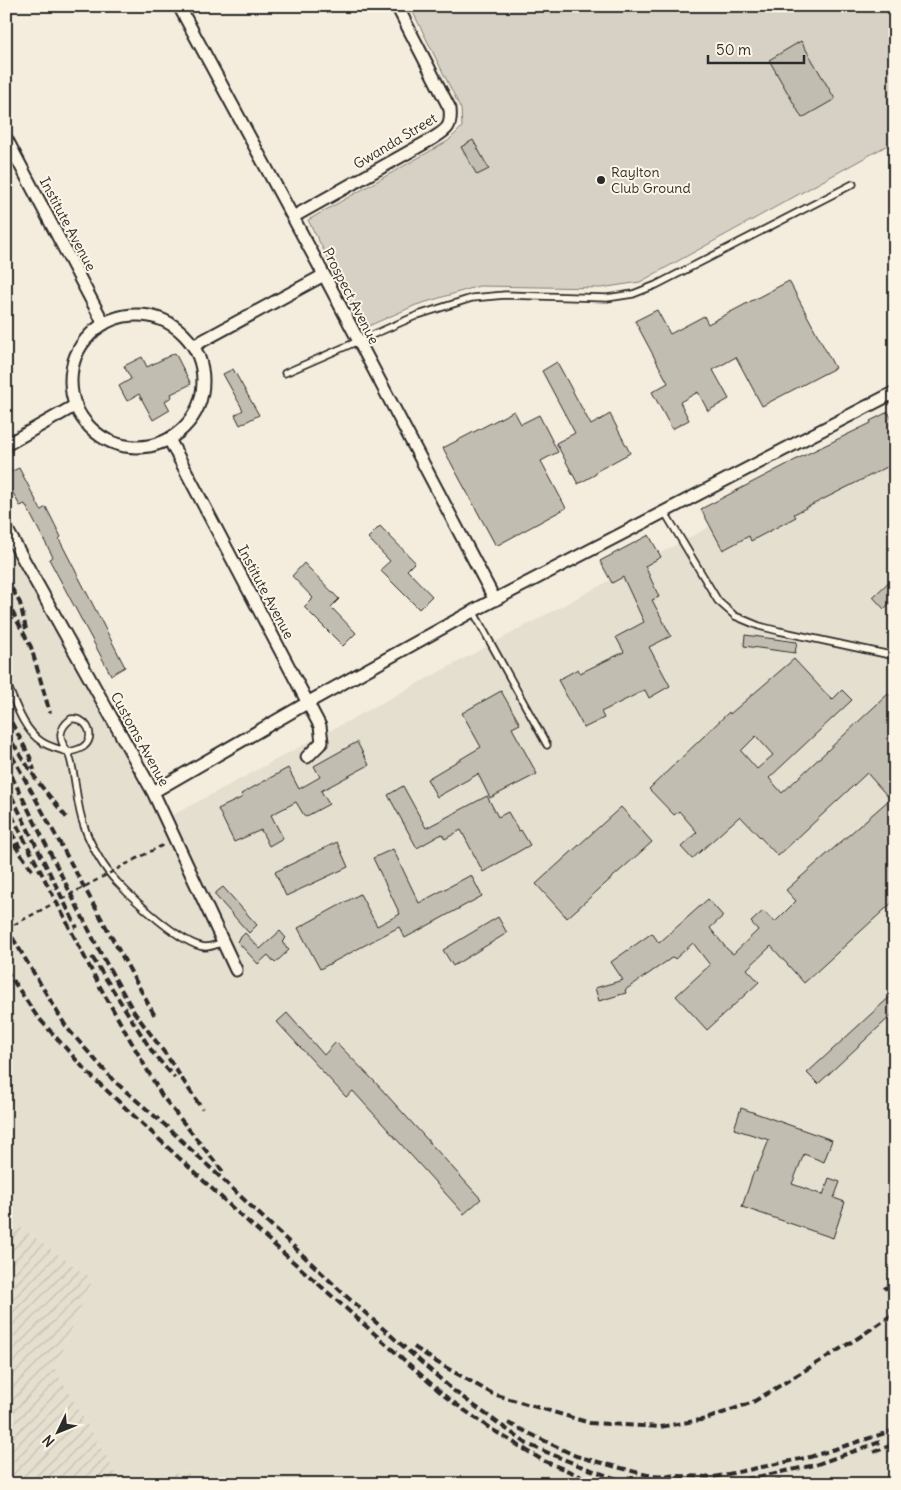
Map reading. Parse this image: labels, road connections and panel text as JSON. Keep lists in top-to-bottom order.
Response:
{
  "streets": {
    "street": [
      "Gwanda Street",
      "Institute Avenue",
      "Prospect Avenue",
      "Customs Avenue"
    ]
  },
  "crossings": [
    ["Gwanda Street", "Prospect Avenue"]
  ],
  "places": ["Raylton Club Ground"],
  "scale_bar": "50 m",
  "north": "bottom left"
}
